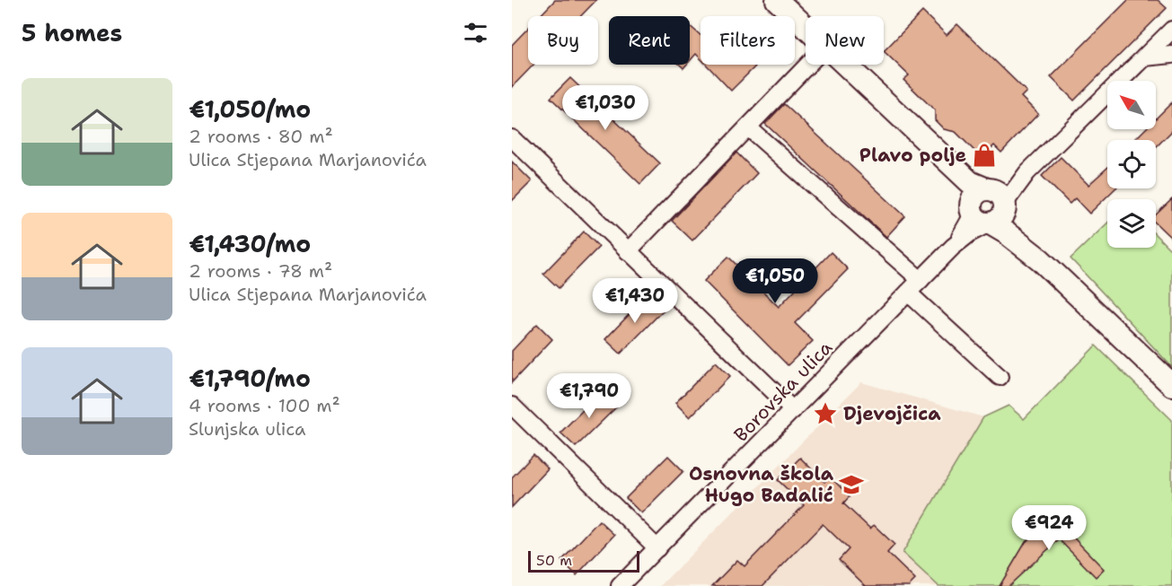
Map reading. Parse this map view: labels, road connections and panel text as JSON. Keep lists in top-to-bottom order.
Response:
{
  "streets": {
    "street": ["Borovska ulica"]
  },
  "places": {
    "shop": ["Plavo polje"],
    "place": ["Djevojčica"],
    "school or university": ["Osnovna škola Hugo Badalić"]
  },
  "scale_bar": "50 m",
  "north": "top left",
  "page": {
    "heading": "5 homes",
    "chip": [
      "Buy",
      "Rent",
      "Filters",
      "New"
    ],
    "list": [
      {
        "name": "€1,050/mo",
        "note": "2 rooms · 80 m² · Ulica Stjepana Marjanovića"
      },
      {
        "name": "€1,430/mo",
        "note": "2 rooms · 78 m² · Ulica Stjepana Marjanovića"
      },
      {
        "name": "€1,790/mo",
        "note": "4 rooms · 100 m² · Slunjska ulica"
      }
    ],
    "price": [
      "€1,030",
      "€1,050",
      "€1,430",
      "€1,790",
      "€924"
    ],
    "scale": "50 m"
  }
}
